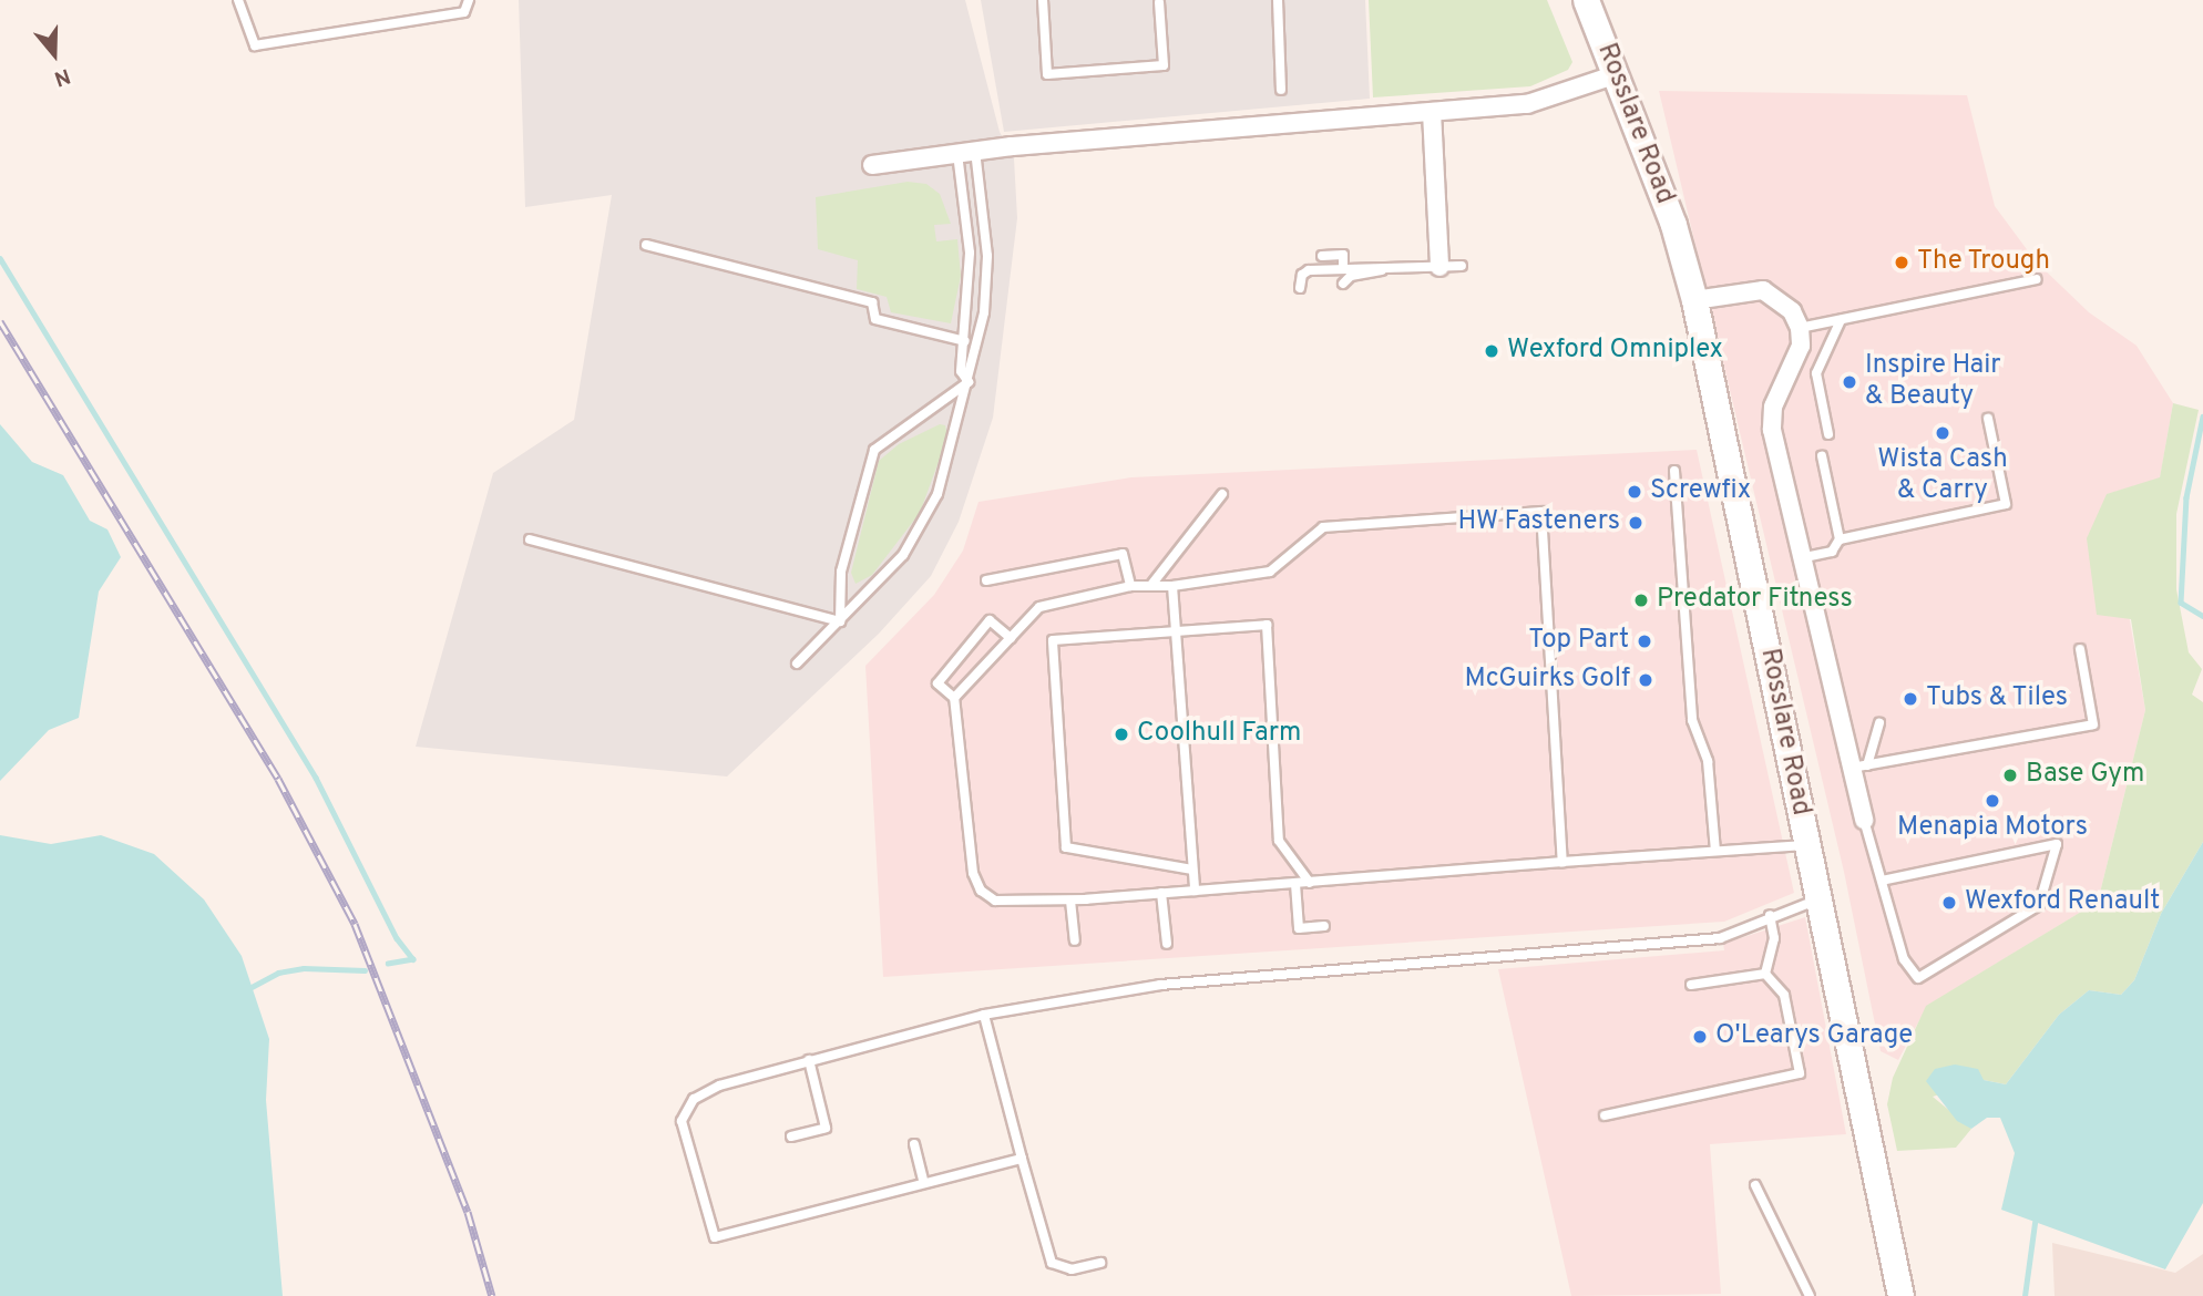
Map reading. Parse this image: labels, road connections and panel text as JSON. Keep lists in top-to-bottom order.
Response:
{
  "streets": {
    "main road": ["Rosslare Road"]
  },
  "places": [
    "The Trough",
    "Wexford Omniplex",
    "Inspire Hair & Beauty",
    "Wista Cash & Carry",
    "Screwfix",
    "HW Fasteners",
    "Predator Fitness",
    "Top Part",
    "McGuirks Golf",
    "Tubs & Tiles",
    "Coolhull Farm",
    "Base Gym",
    "Menapia Motors",
    "Wexford Renault",
    "O'Learys Garage"
  ],
  "north": "bottom"
}
